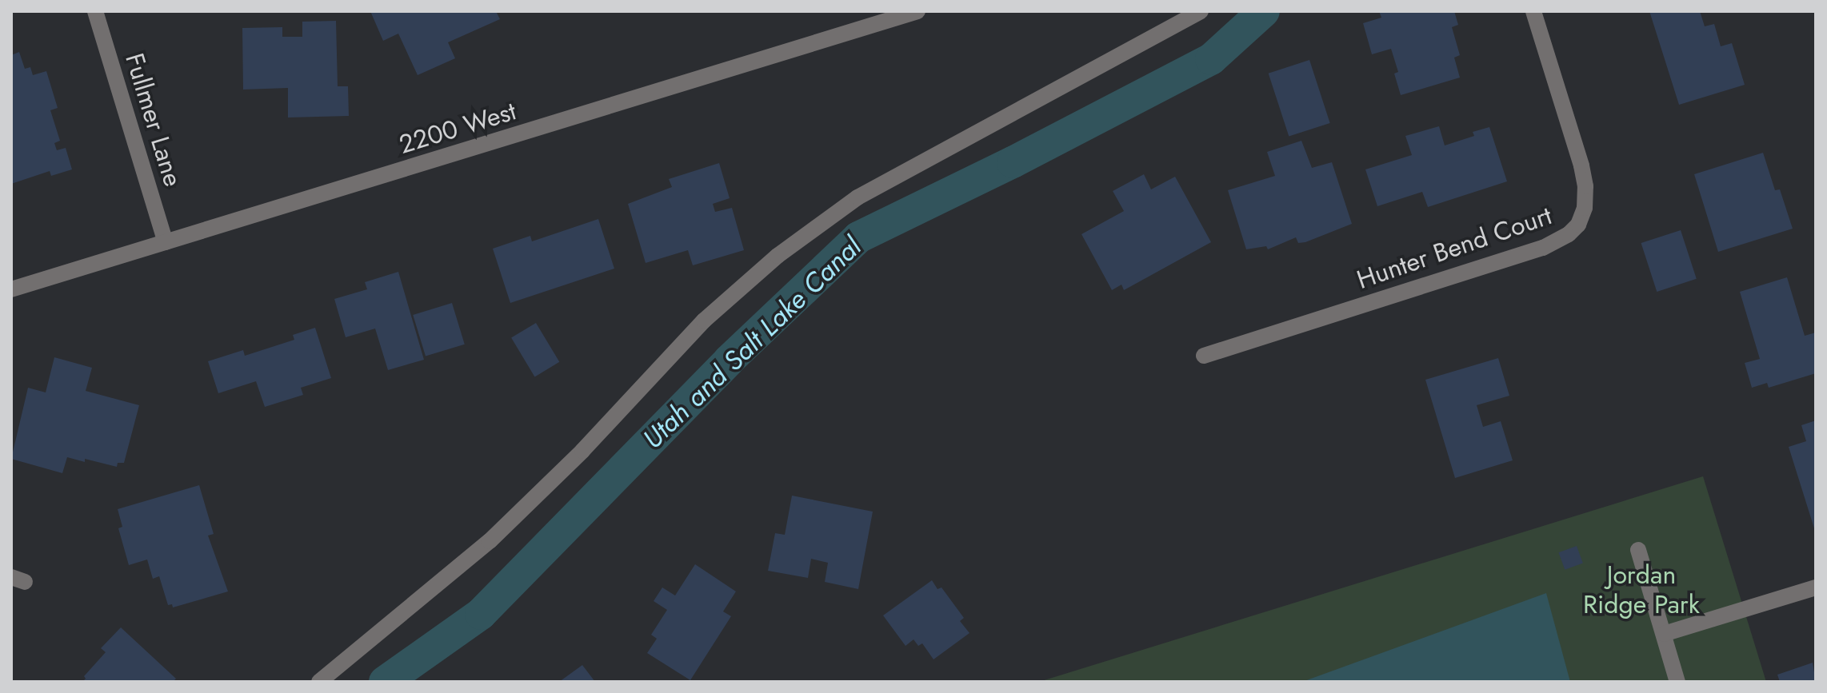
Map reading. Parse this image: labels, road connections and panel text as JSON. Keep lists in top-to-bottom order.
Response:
{
  "streets": {
    "street": ["Fullmer Lane", "2200 West", "Hunter Bend Court"]
  },
  "crossings": [
    ["Fullmer Lane", "2200 West"]
  ],
  "water": ["Utah and Salt Lake Canal"],
  "parks": ["Jordan Ridge Park"]
}
